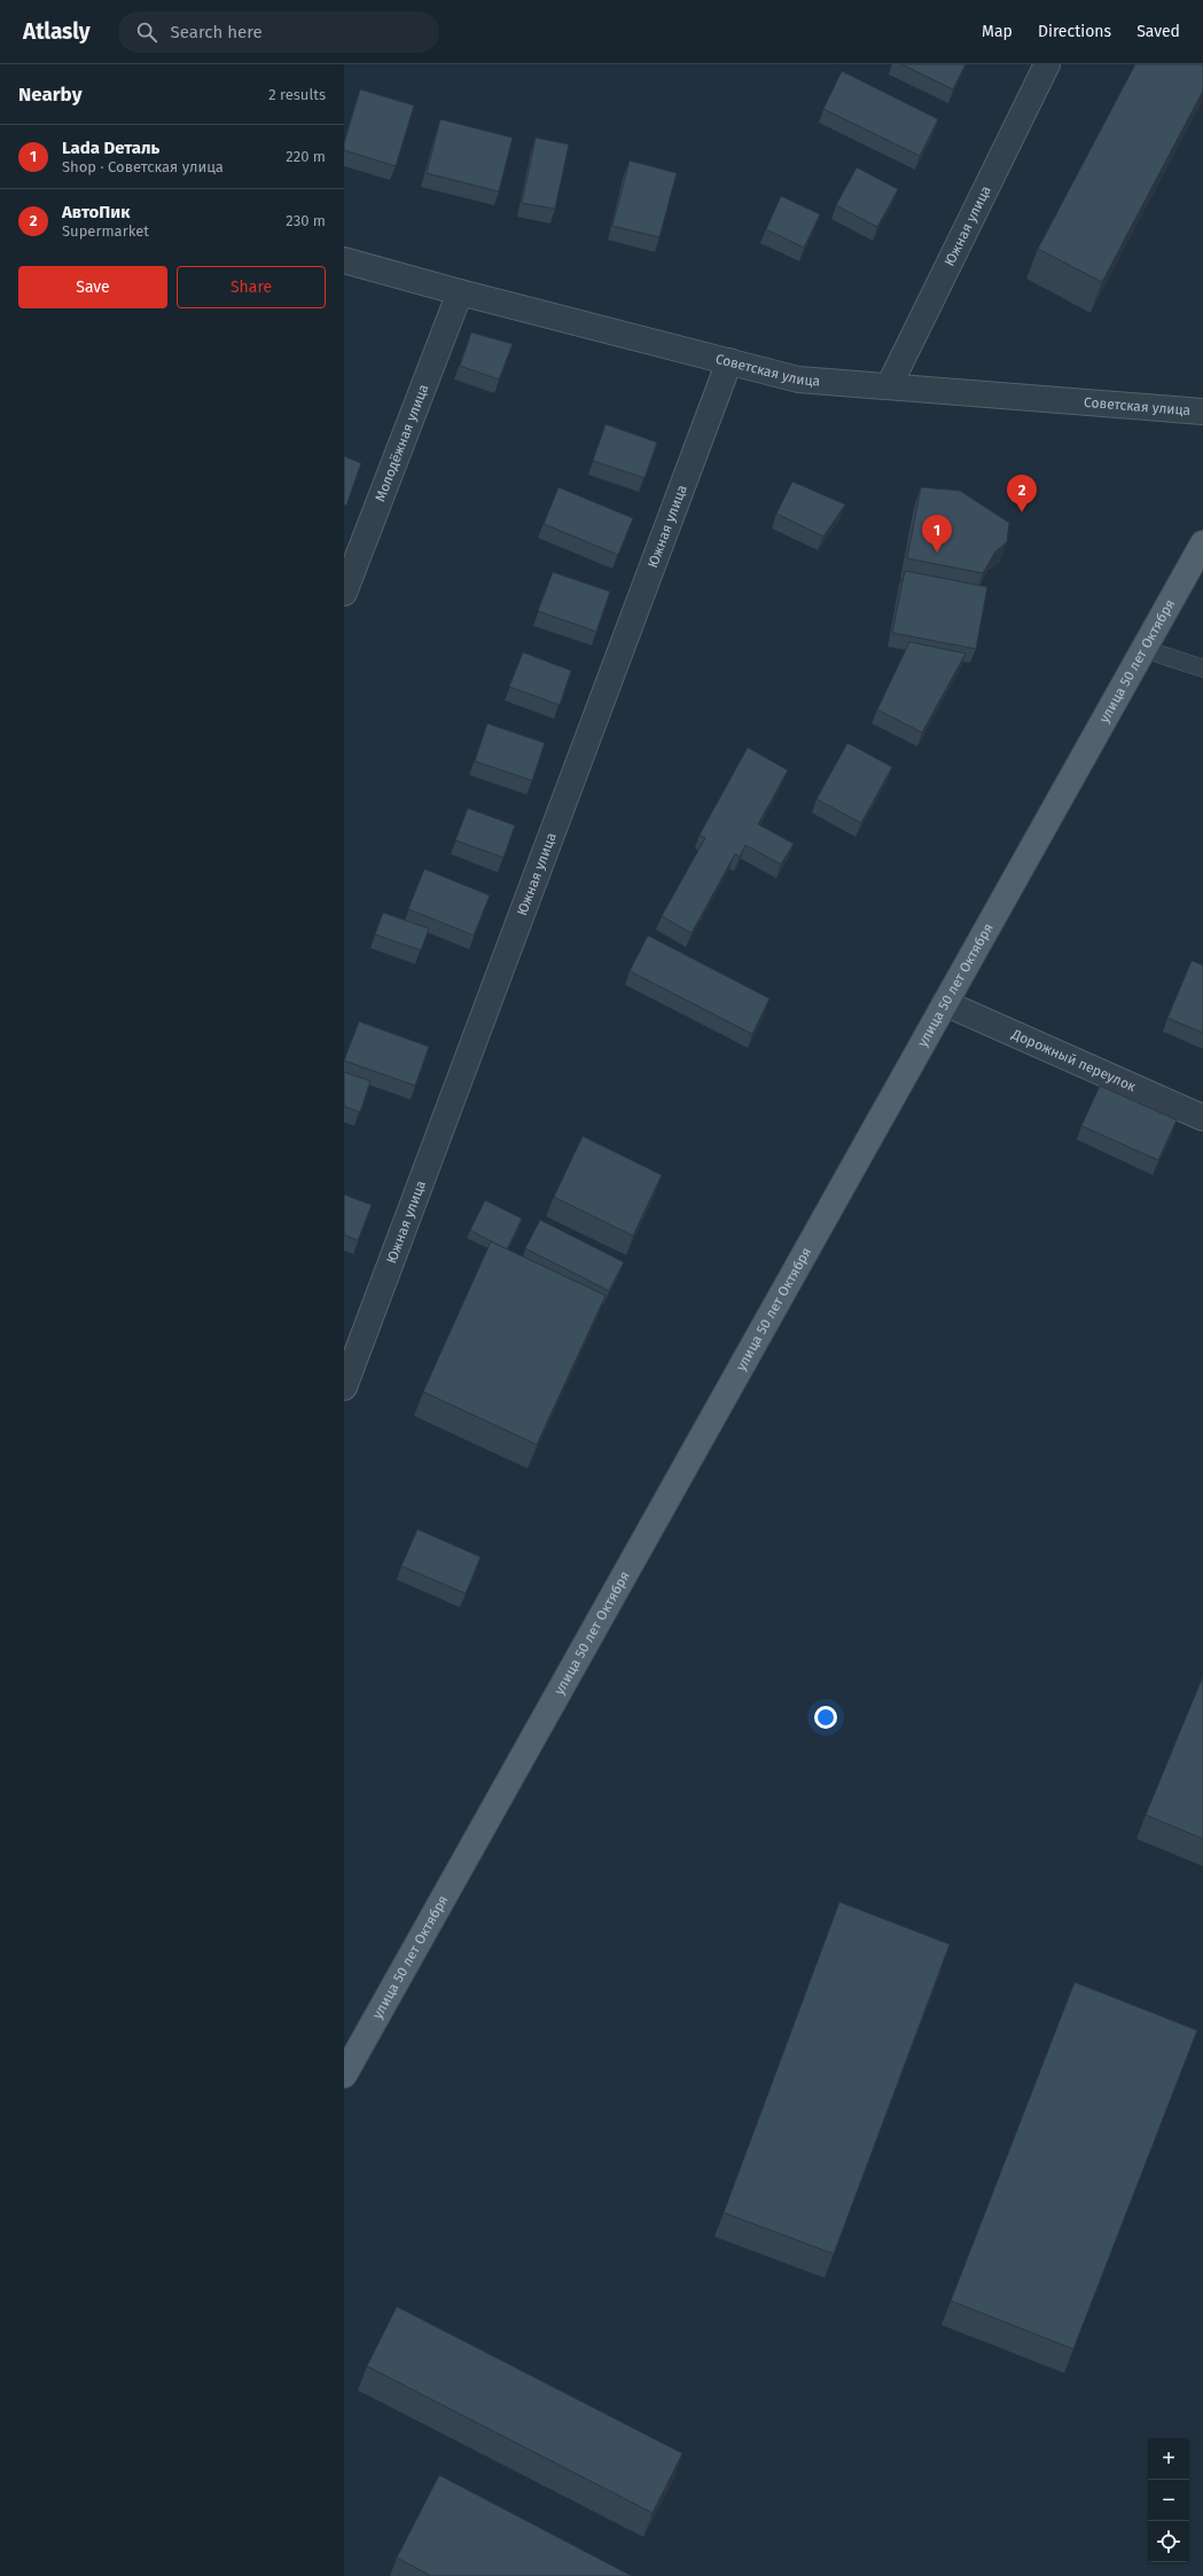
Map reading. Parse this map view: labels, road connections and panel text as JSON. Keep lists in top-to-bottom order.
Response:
{
  "streets": {
    "main road": ["улица 50 лет Октября"],
    "street": [
      "Южная улица",
      "Советская улица",
      "Молодёжная улица",
      "Дорожный переулок"
    ]
  },
  "crossings": [
    ["Южная улица", "Советская улица"],
    ["Советская улица", "Молодёжная улица"],
    ["улица 50 лет Октября", "Дорожный переулок"]
  ],
  "page": {
    "header": "Atlasly",
    "search": "Search here",
    "nav": ["Map", "Directions", "Saved"],
    "heading": ["Nearby", "2 results"],
    "list": [
      {
        "mark": "1",
        "name": "Lada Dеталь",
        "note": "Shop · Советская улица",
        "value": "220 m"
      },
      {
        "mark": "2",
        "name": "АвтоПик",
        "note": "Supermarket",
        "value": "230 m"
      }
    ],
    "buttons": ["Save", "Share"],
    "pins": ["2", "1"],
    "map_buttons": ["+", "−"]
  }
}
